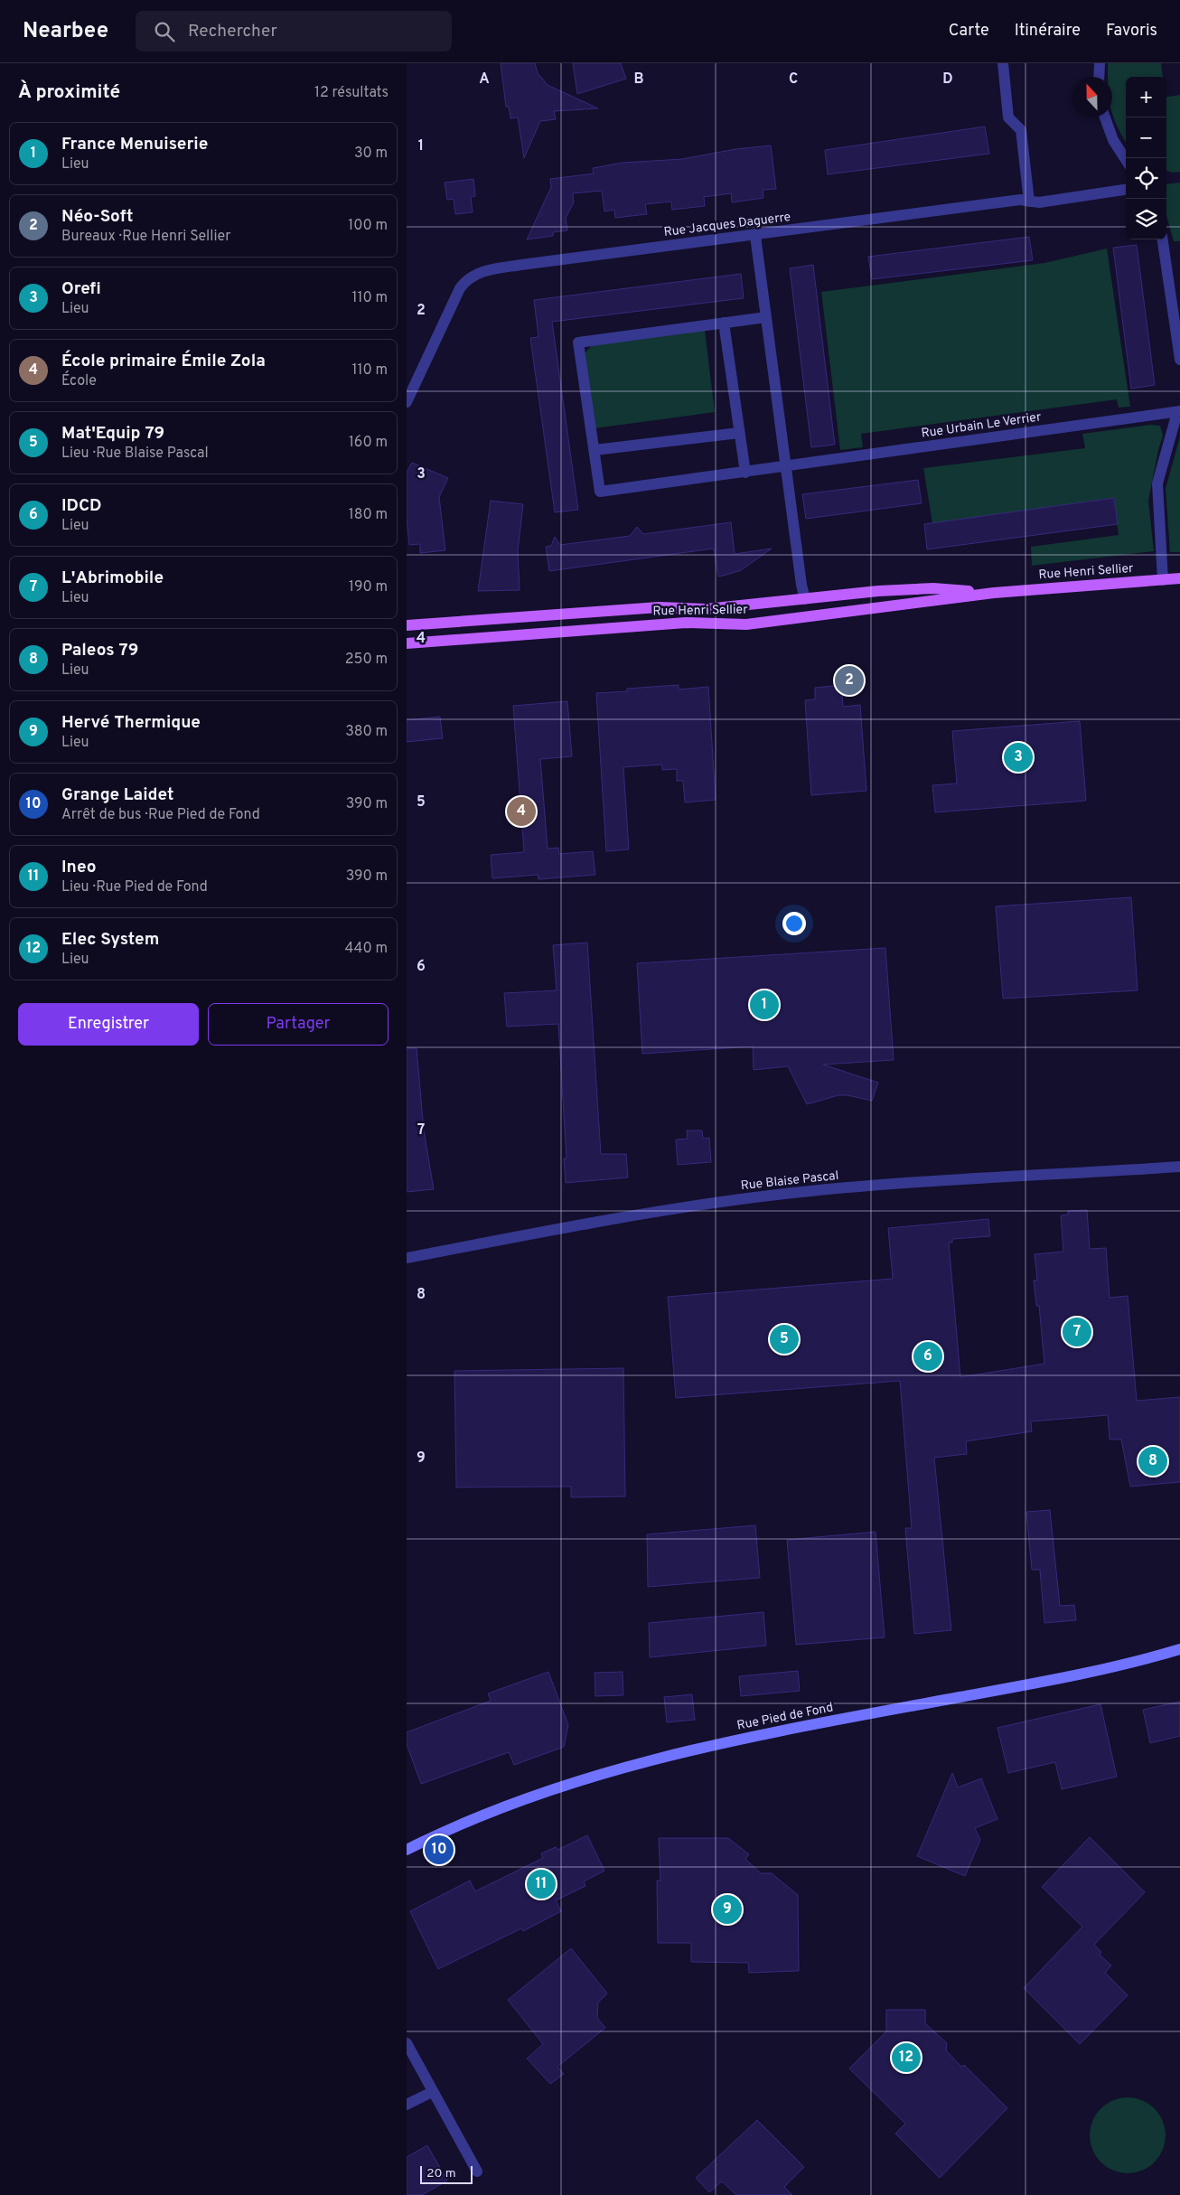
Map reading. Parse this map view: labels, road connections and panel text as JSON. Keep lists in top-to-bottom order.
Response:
{
  "streets": {
    "main road": ["Rue Henri Sellier", "Rue Pied de Fond"],
    "street": ["Rue Jacques Daguerre", "Rue Urbain Le Verrier", "Rue Blaise Pascal"]
  },
  "scale_bar": "20 m",
  "north": "top",
  "page": {
    "header": "Nearbee",
    "search": "Rechercher",
    "nav": ["Carte", "Itinéraire", "Favoris"],
    "heading": ["À proximité", "12 résultats"],
    "map_buttons": ["+", "−"],
    "list": [
      {
        "mark": "1",
        "name": "France Menuiserie",
        "note": "Lieu",
        "value": "30 m"
      },
      {
        "mark": "2",
        "name": "Néo-Soft",
        "note": "Bureaux · Rue Henri Sellier",
        "value": "100 m"
      },
      {
        "mark": "3",
        "name": "Orefi",
        "note": "Lieu",
        "value": "110 m"
      },
      {
        "mark": "4",
        "name": "École primaire Émile Zola",
        "note": "École",
        "value": "110 m"
      },
      {
        "mark": "5",
        "name": "Mat'Equip 79",
        "note": "Lieu · Rue Blaise Pascal",
        "value": "160 m"
      },
      {
        "mark": "6",
        "name": "IDCD",
        "note": "Lieu",
        "value": "180 m"
      },
      {
        "mark": "7",
        "name": "L'Abrimobile",
        "note": "Lieu",
        "value": "190 m"
      },
      {
        "mark": "8",
        "name": "Paleos 79",
        "note": "Lieu",
        "value": "250 m"
      },
      {
        "mark": "9",
        "name": "Hervé Thermique",
        "note": "Lieu",
        "value": "380 m"
      },
      {
        "mark": "10",
        "name": "Grange Laidet",
        "note": "Arrêt de bus · Rue Pied de Fond",
        "value": "390 m"
      },
      {
        "mark": "11",
        "name": "Ineo",
        "note": "Lieu · Rue Pied de Fond",
        "value": "390 m"
      },
      {
        "mark": "12",
        "name": "Elec System",
        "note": "Lieu",
        "value": "440 m"
      }
    ],
    "pins": [
      "2",
      "3",
      "4",
      "1",
      "7",
      "5",
      "6",
      "8",
      "10",
      "11",
      "9",
      "12"
    ],
    "buttons": ["Enregistrer", "Partager"],
    "scale": "20 m"
  },
  "grid": {
    "columns": [
      "A",
      "B",
      "C",
      "D"
    ],
    "rows": [
      "1",
      "2",
      "3",
      "4",
      "5",
      "6",
      "7",
      "8",
      "9"
    ]
  }
}
